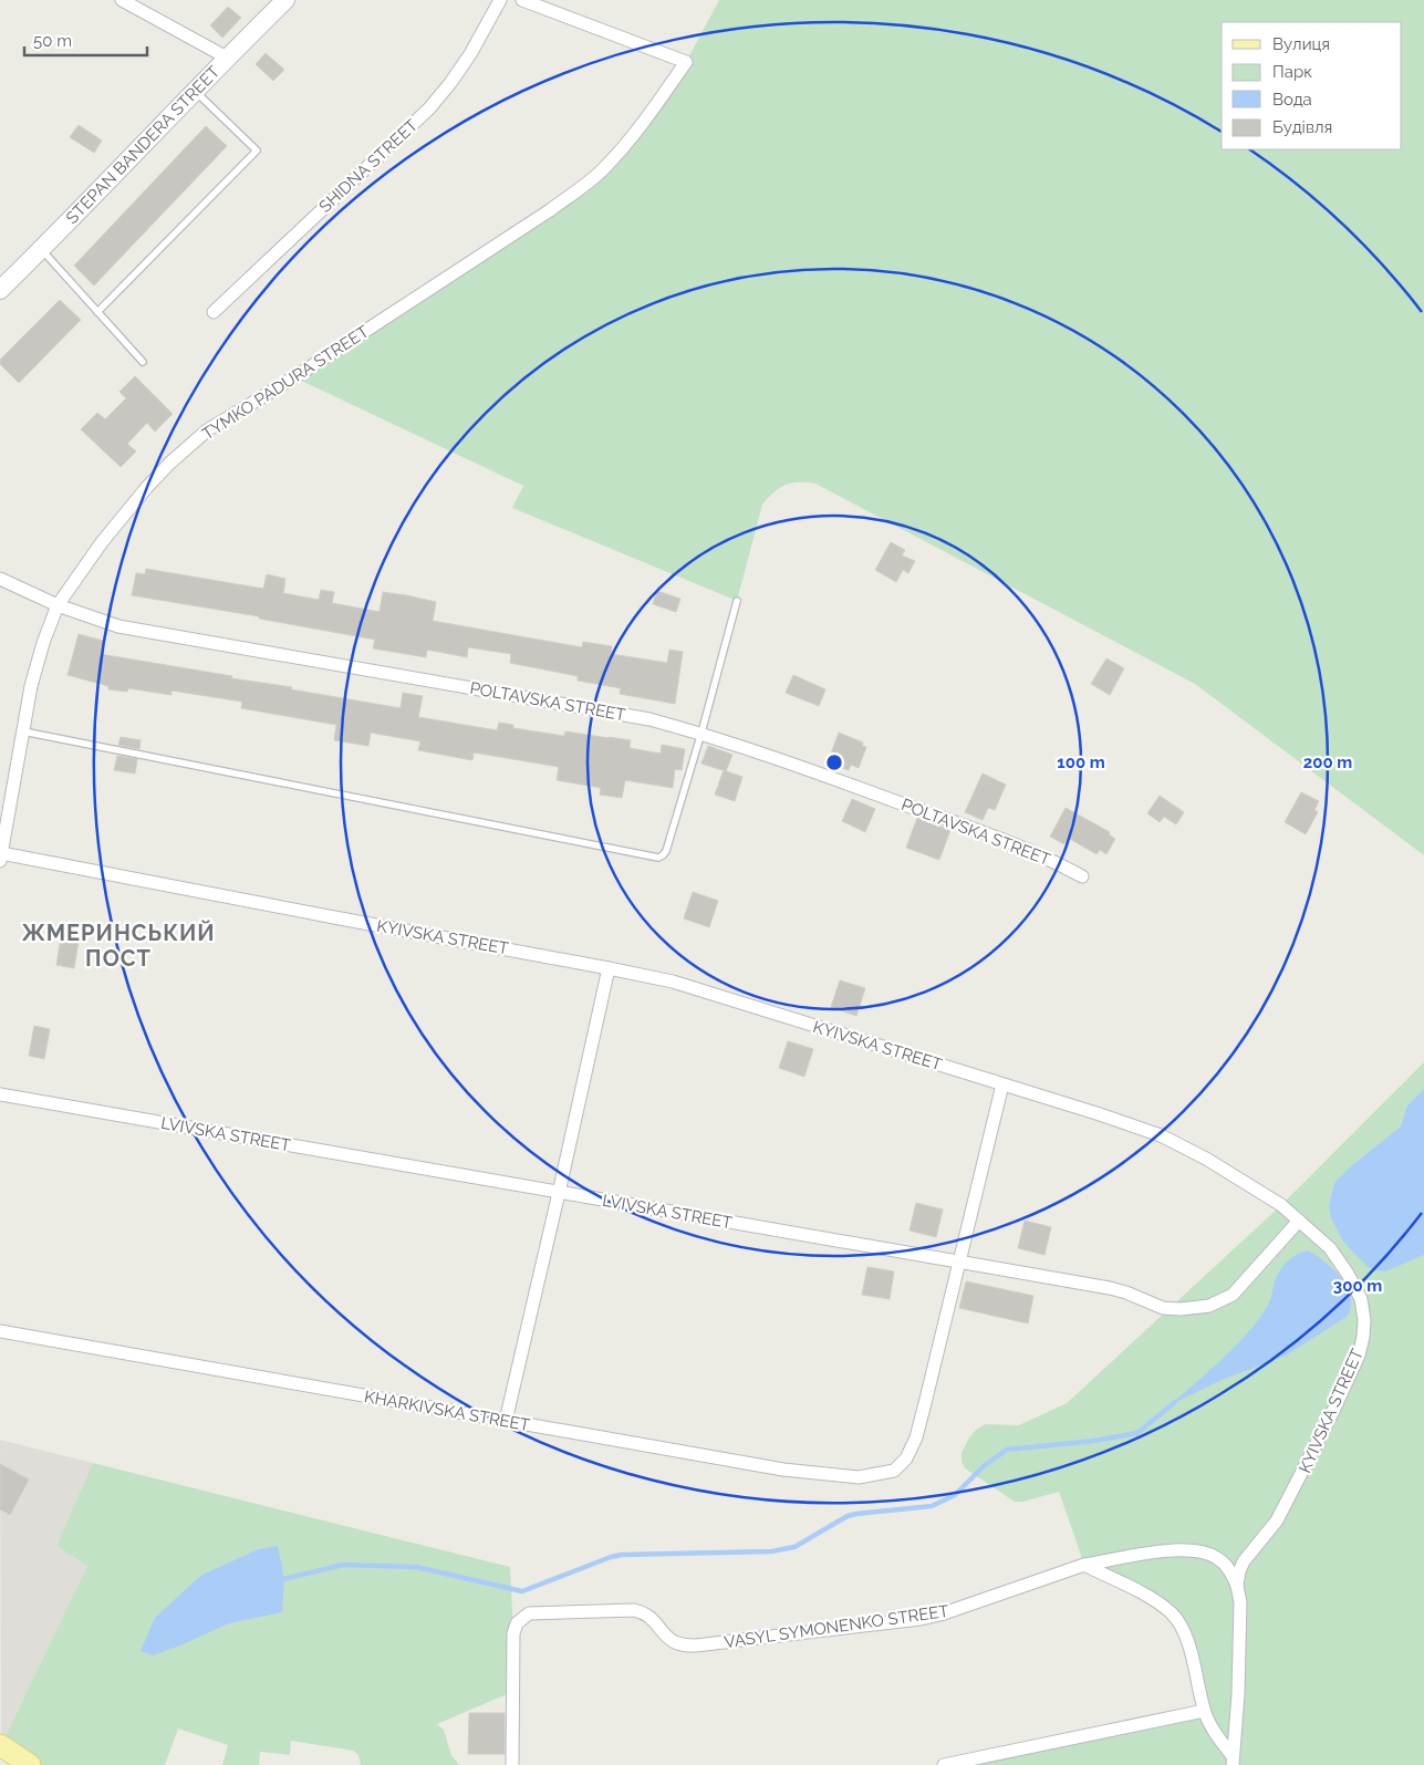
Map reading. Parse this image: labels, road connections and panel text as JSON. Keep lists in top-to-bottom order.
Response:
{
  "streets": {
    "street": [
      "STEPAN BANDERA STREET",
      "SHIDNA STREET",
      "TYMKO PADURA STREET",
      "POLTAVSKA STREET",
      "KYIVSKA STREET",
      "LVIVSKA STREET",
      "KHARKIVSKA STREET",
      "VASYL SYMONENKO STREET"
    ]
  },
  "crossings": [
    ["TYMKO PADURA STREET", "POLTAVSKA STREET"],
    ["TYMKO PADURA STREET", "KYIVSKA STREET"],
    ["KYIVSKA STREET", "LVIVSKA STREET"],
    ["LVIVSKA STREET", "KHARKIVSKA STREET"]
  ],
  "districts": ["ЖМЕРИНСЬКИЙ ПОСТ"],
  "legend": [
    "Вулиця",
    "Парк",
    "Вода",
    "Будівля"
  ],
  "scale_bar": "50 m",
  "rings": ["100 m", "200 m", "300 m"]
}
